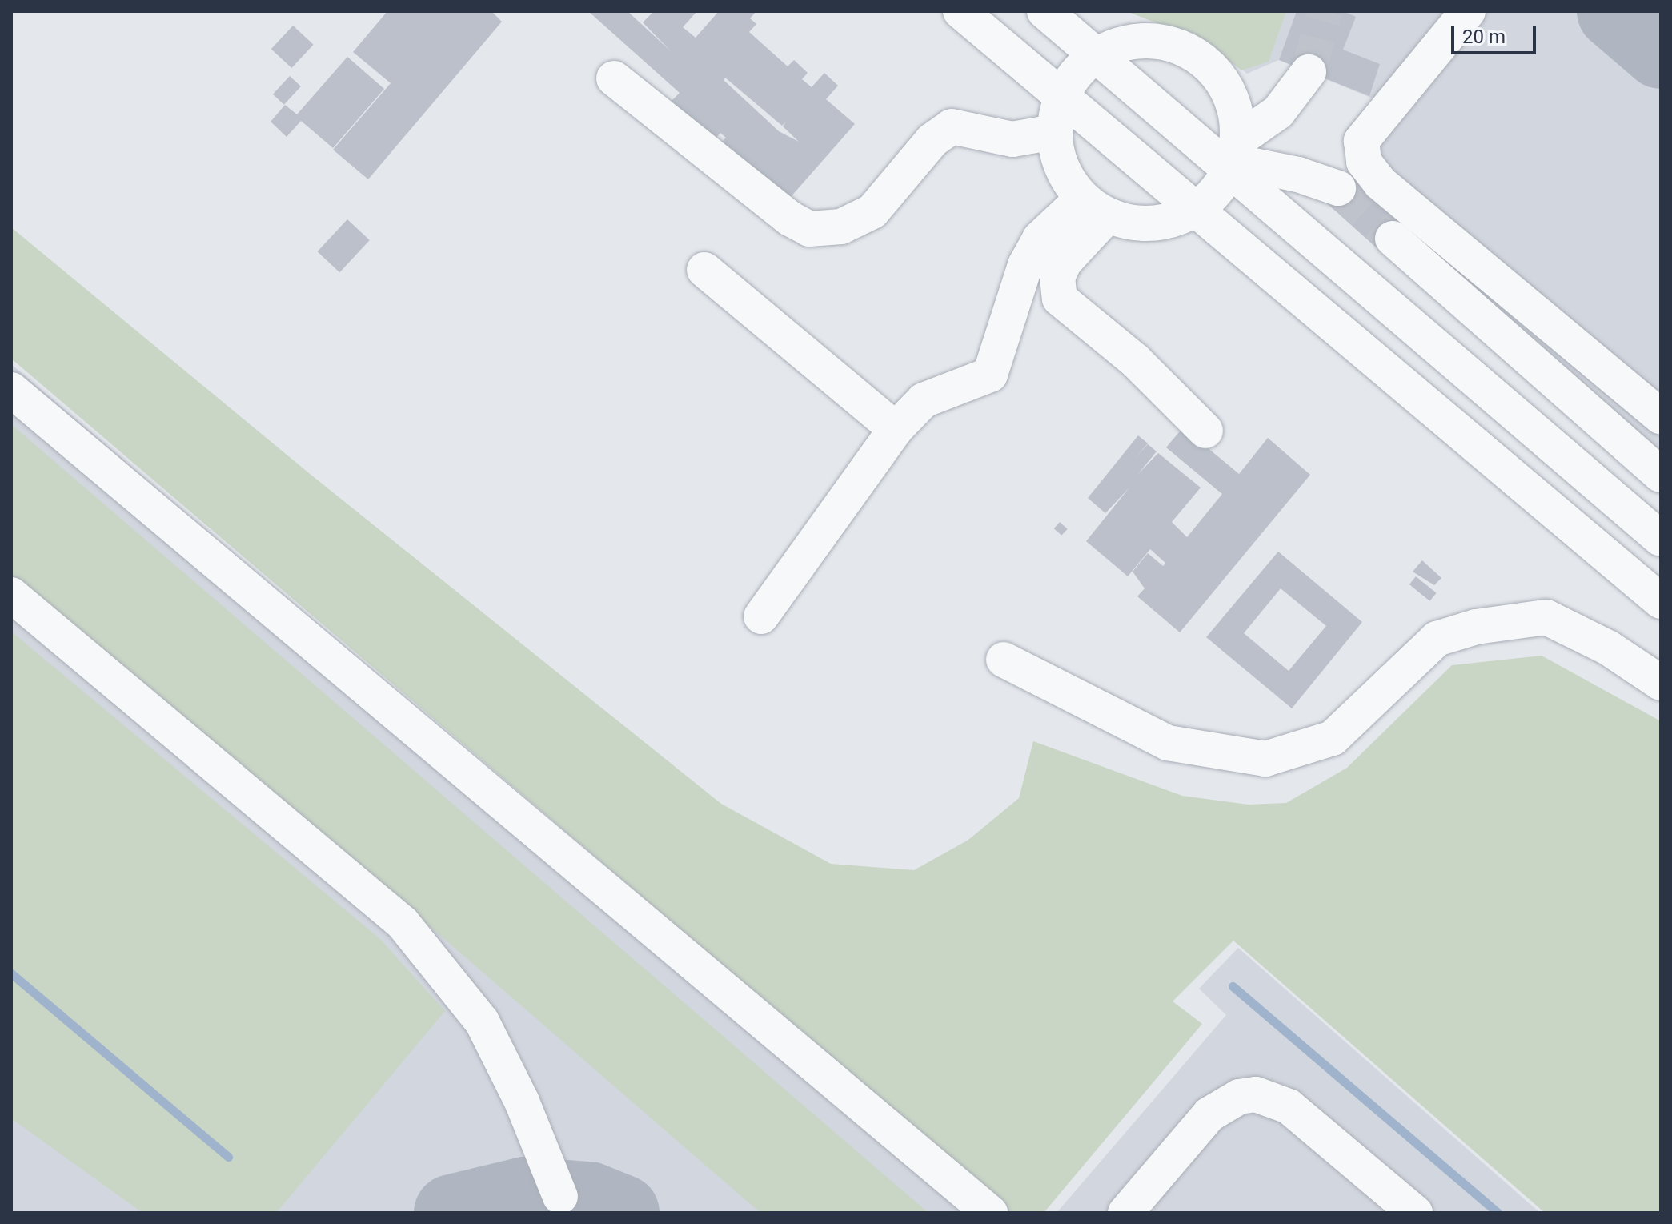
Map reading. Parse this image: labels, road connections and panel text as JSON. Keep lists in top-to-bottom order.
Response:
{
  "scale_bar": "20 m"
}
